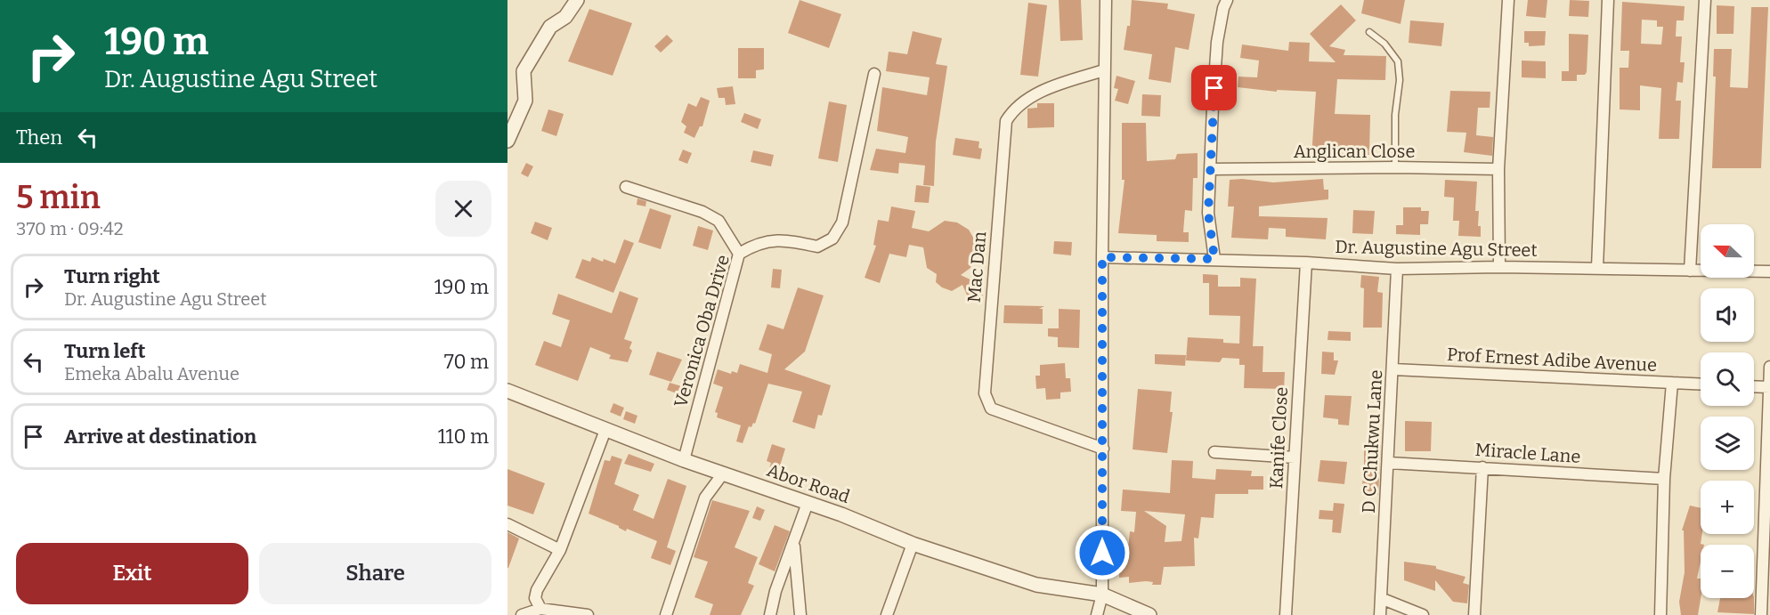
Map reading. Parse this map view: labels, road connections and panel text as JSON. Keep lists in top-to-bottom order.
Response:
{
  "streets": {
    "street": [
      "Anglican Close",
      "Dr. Augustine Agu Street",
      "Mac Dan",
      "Veronica Oba Drive",
      "Prof Ernest Adibe Avenue",
      "Kanife Close",
      "D C Chukwu Lane",
      "Miracle Lane",
      "Abor Road"
    ]
  },
  "crossings": [
    ["Dr. Augustine Agu Street", "Kanife Close"],
    ["Dr. Augustine Agu Street", "D C Chukwu Lane"],
    ["Veronica Oba Drive", "Abor Road"],
    ["Prof Ernest Adibe Avenue", "D C Chukwu Lane"],
    ["D C Chukwu Lane", "Miracle Lane"]
  ],
  "north": "left",
  "page": {
    "turn": ["190 m", "Dr. Augustine Agu Street"],
    "then": "Then",
    "heading": ["5 min", "370 m · 09:42"],
    "map_buttons": ["+", "−"],
    "list": [
      {
        "name": "Turn right",
        "note": "Dr. Augustine Agu Street",
        "value": "190 m"
      },
      {
        "name": "Turn left",
        "note": "Emeka Abalu Avenue",
        "value": "70 m"
      },
      {
        "name": "Arrive at destination",
        "value": "110 m"
      }
    ],
    "buttons": ["Exit", "Share"]
  }
}
